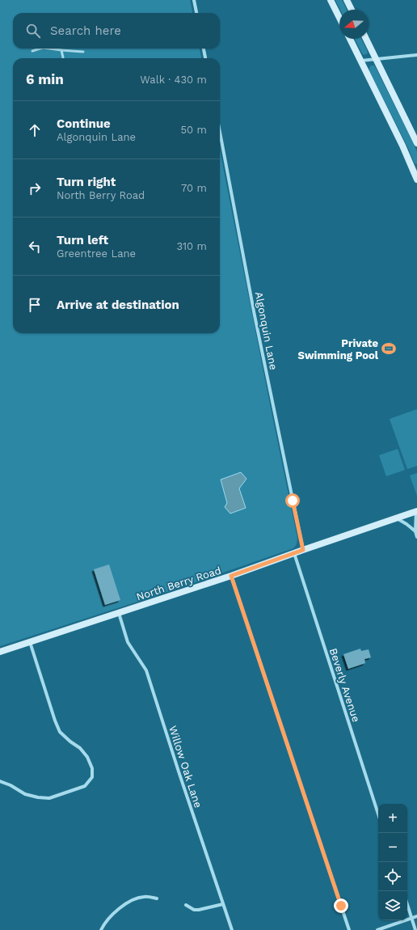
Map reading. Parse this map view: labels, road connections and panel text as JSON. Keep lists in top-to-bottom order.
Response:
{
  "streets": {
    "main road": ["North Berry Road"],
    "street": ["Algonquin Lane", "Beverly Avenue", "Willow Oak Lane"]
  },
  "crossings": [
    ["Algonquin Lane", "North Berry Road"],
    ["North Berry Road", "Beverly Avenue"],
    ["North Berry Road", "Willow Oak Lane"]
  ],
  "places": {
    "sports": ["Private Swimming Pool"]
  },
  "north": "left",
  "page": {
    "search": "Search here",
    "heading": ["6 min", "Walk · 430 m"],
    "list": [
      ["Continue", "Algonquin Lane", "50 m"],
      ["Turn right", "North Berry Road", "70 m"],
      ["Turn left", "Greentree Lane", "310 m"],
      "Arrive at destination"
    ],
    "map_buttons": ["+", "−"]
  }
}
